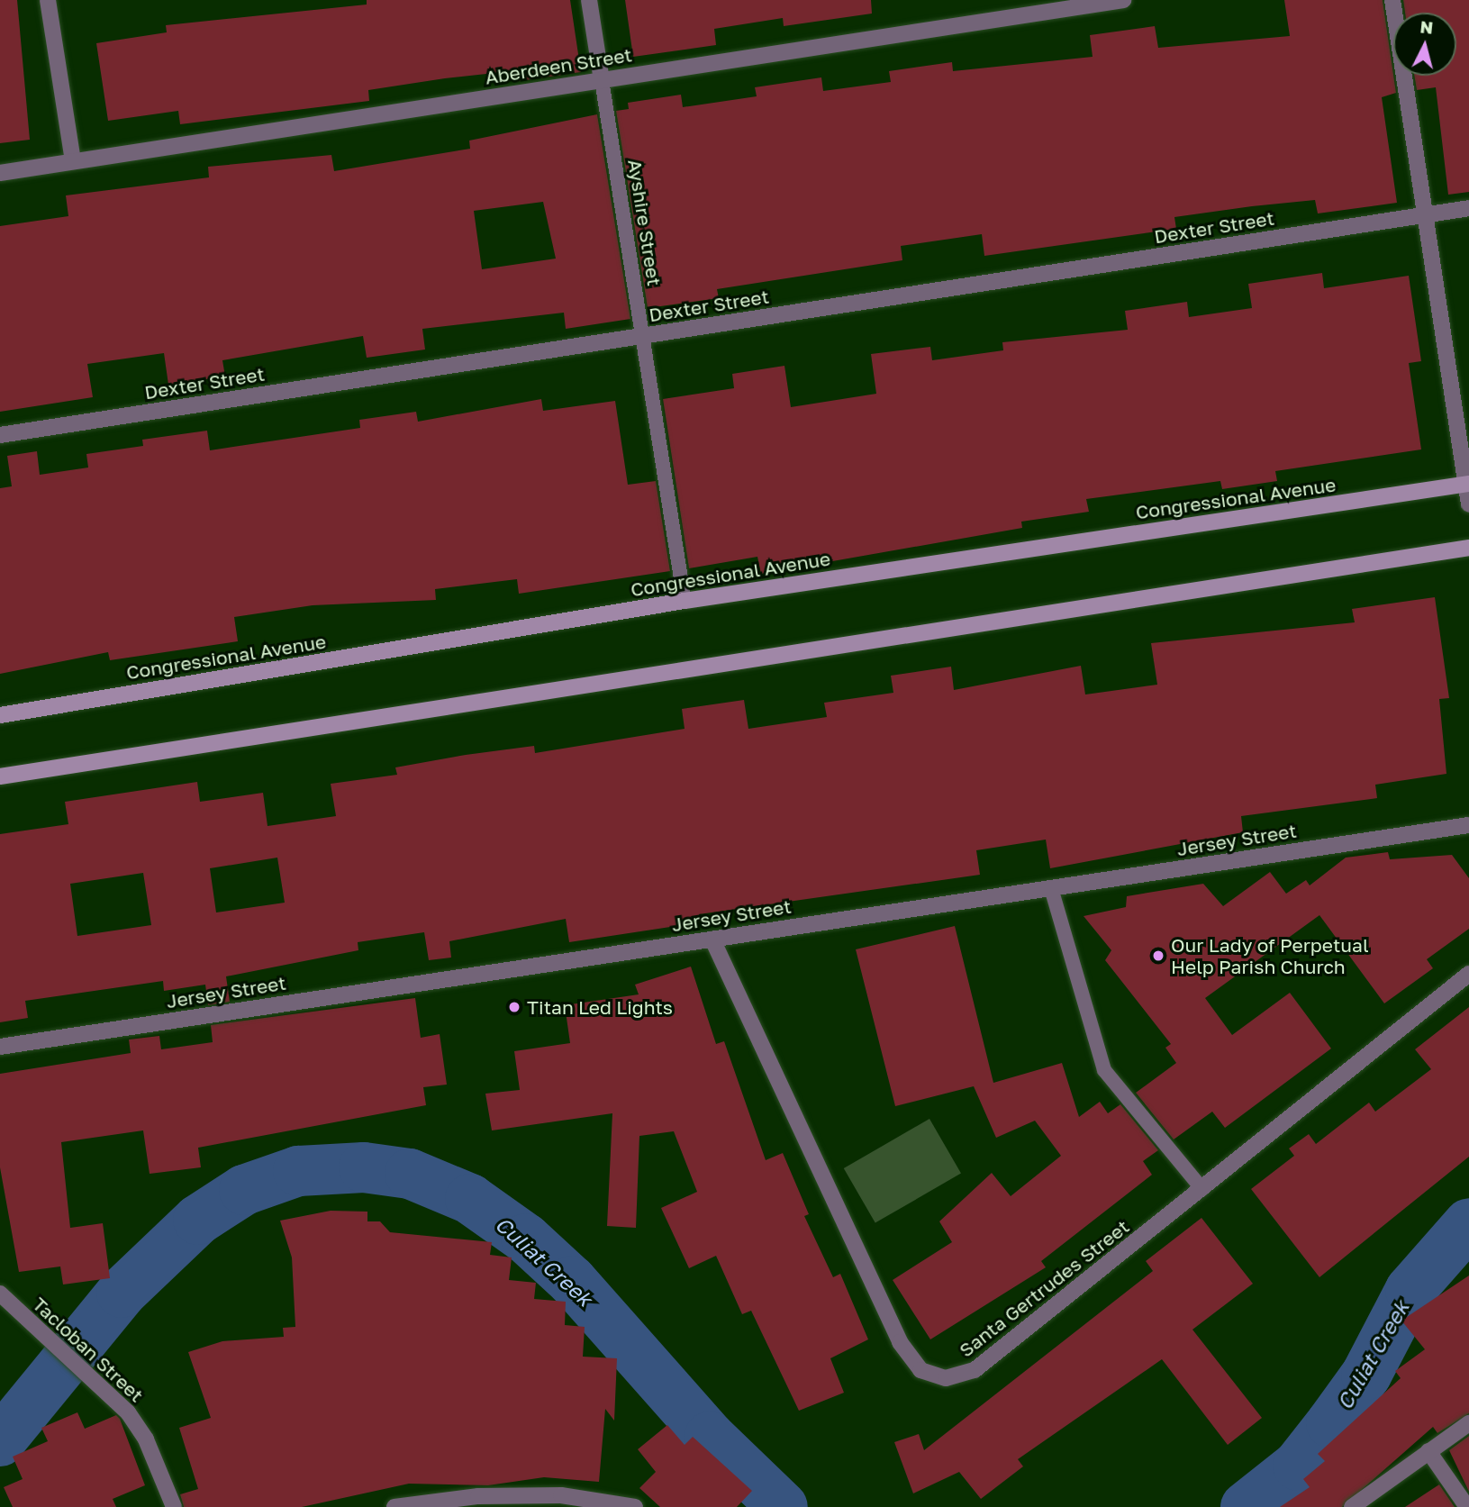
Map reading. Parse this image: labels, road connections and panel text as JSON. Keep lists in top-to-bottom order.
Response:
{
  "streets": {
    "main road": ["Congressional Avenue"],
    "street": [
      "Aberdeen Street",
      "Ayshire Street",
      "Dexter Street",
      "Jersey Street",
      "Santa Gertrudes Street",
      "Tacloban Street"
    ]
  },
  "crossings": [
    ["Aberdeen Street", "Ayshire Street"],
    ["Ayshire Street", "Dexter Street"],
    ["Ayshire Street", "Congressional Avenue"],
    ["Jersey Street", "Santa Gertrudes Street"]
  ],
  "water": ["Culiat Creek"],
  "places": ["Our Lady of Perpetual Help Parish Church", "Titan Led Lights"],
  "north": "top"
}
